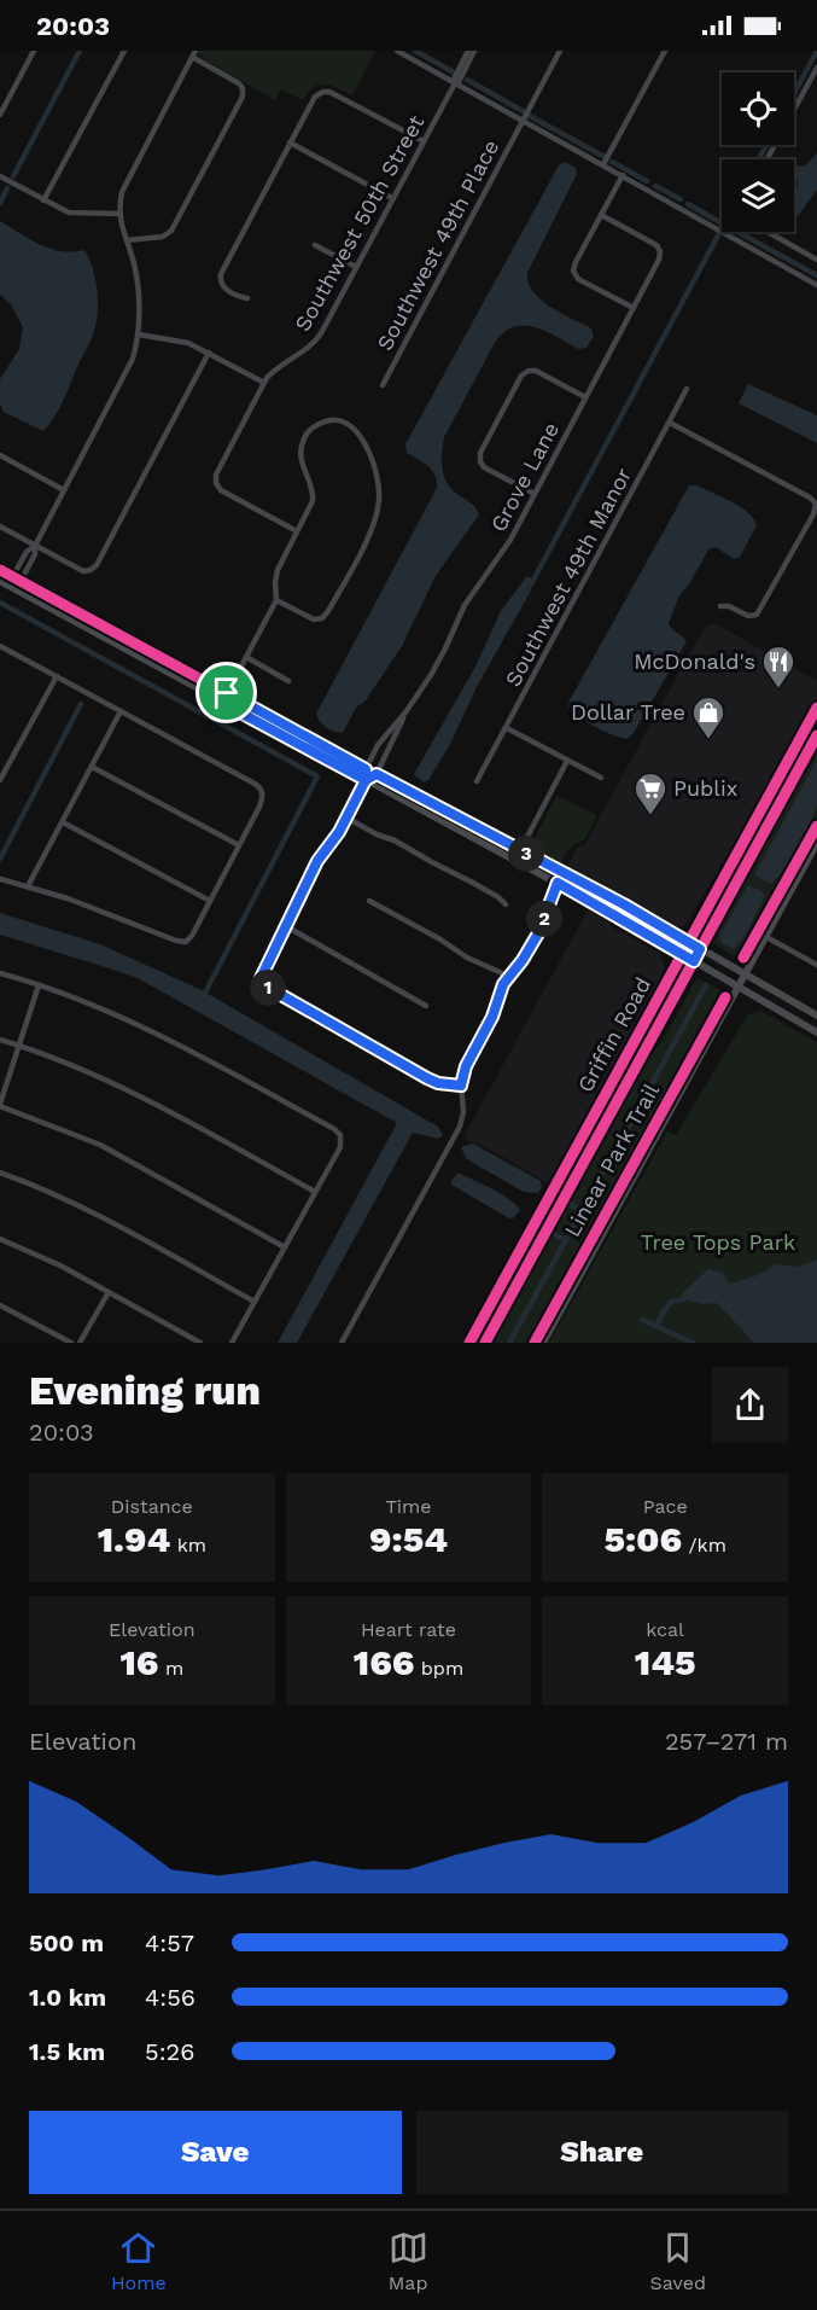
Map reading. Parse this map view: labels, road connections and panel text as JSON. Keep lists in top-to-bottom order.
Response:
{
  "streets": {
    "main road": ["Griffin Road"],
    "street": [
      "Southwest 50th Street",
      "Southwest 49th Place",
      "Grove Lane",
      "Southwest 49th Manor"
    ],
    "cycle path": ["Linear Park Trail"]
  },
  "parks": ["Tree Tops Park"],
  "places": {
    "restaurant": ["McDonald's"],
    "shop": ["Dollar Tree"],
    "supermarket": ["Publix"]
  },
  "page": {
    "status": "20:03",
    "pins": ["3", "2", "1"],
    "heading": ["Evening run", "20:03"],
    "stats": [
      ["Distance", "1.94 km"],
      ["Time", "9:54"],
      ["Pace", "5:06 /km"],
      ["Elevation", "16 m"],
      ["Heart rate", "166 bpm"],
      ["kcal", "145"]
    ],
    "chart": ["Elevation", "257–271 m"],
    "list": [
      {
        "name": "500 m",
        "note": "4:57"
      },
      {
        "name": "1.0 km",
        "note": "4:56"
      },
      {
        "name": "1.5 km",
        "note": "5:26"
      }
    ],
    "buttons": ["Save", "Share"],
    "tabs": ["Home", "Map", "Saved"]
  }
}
